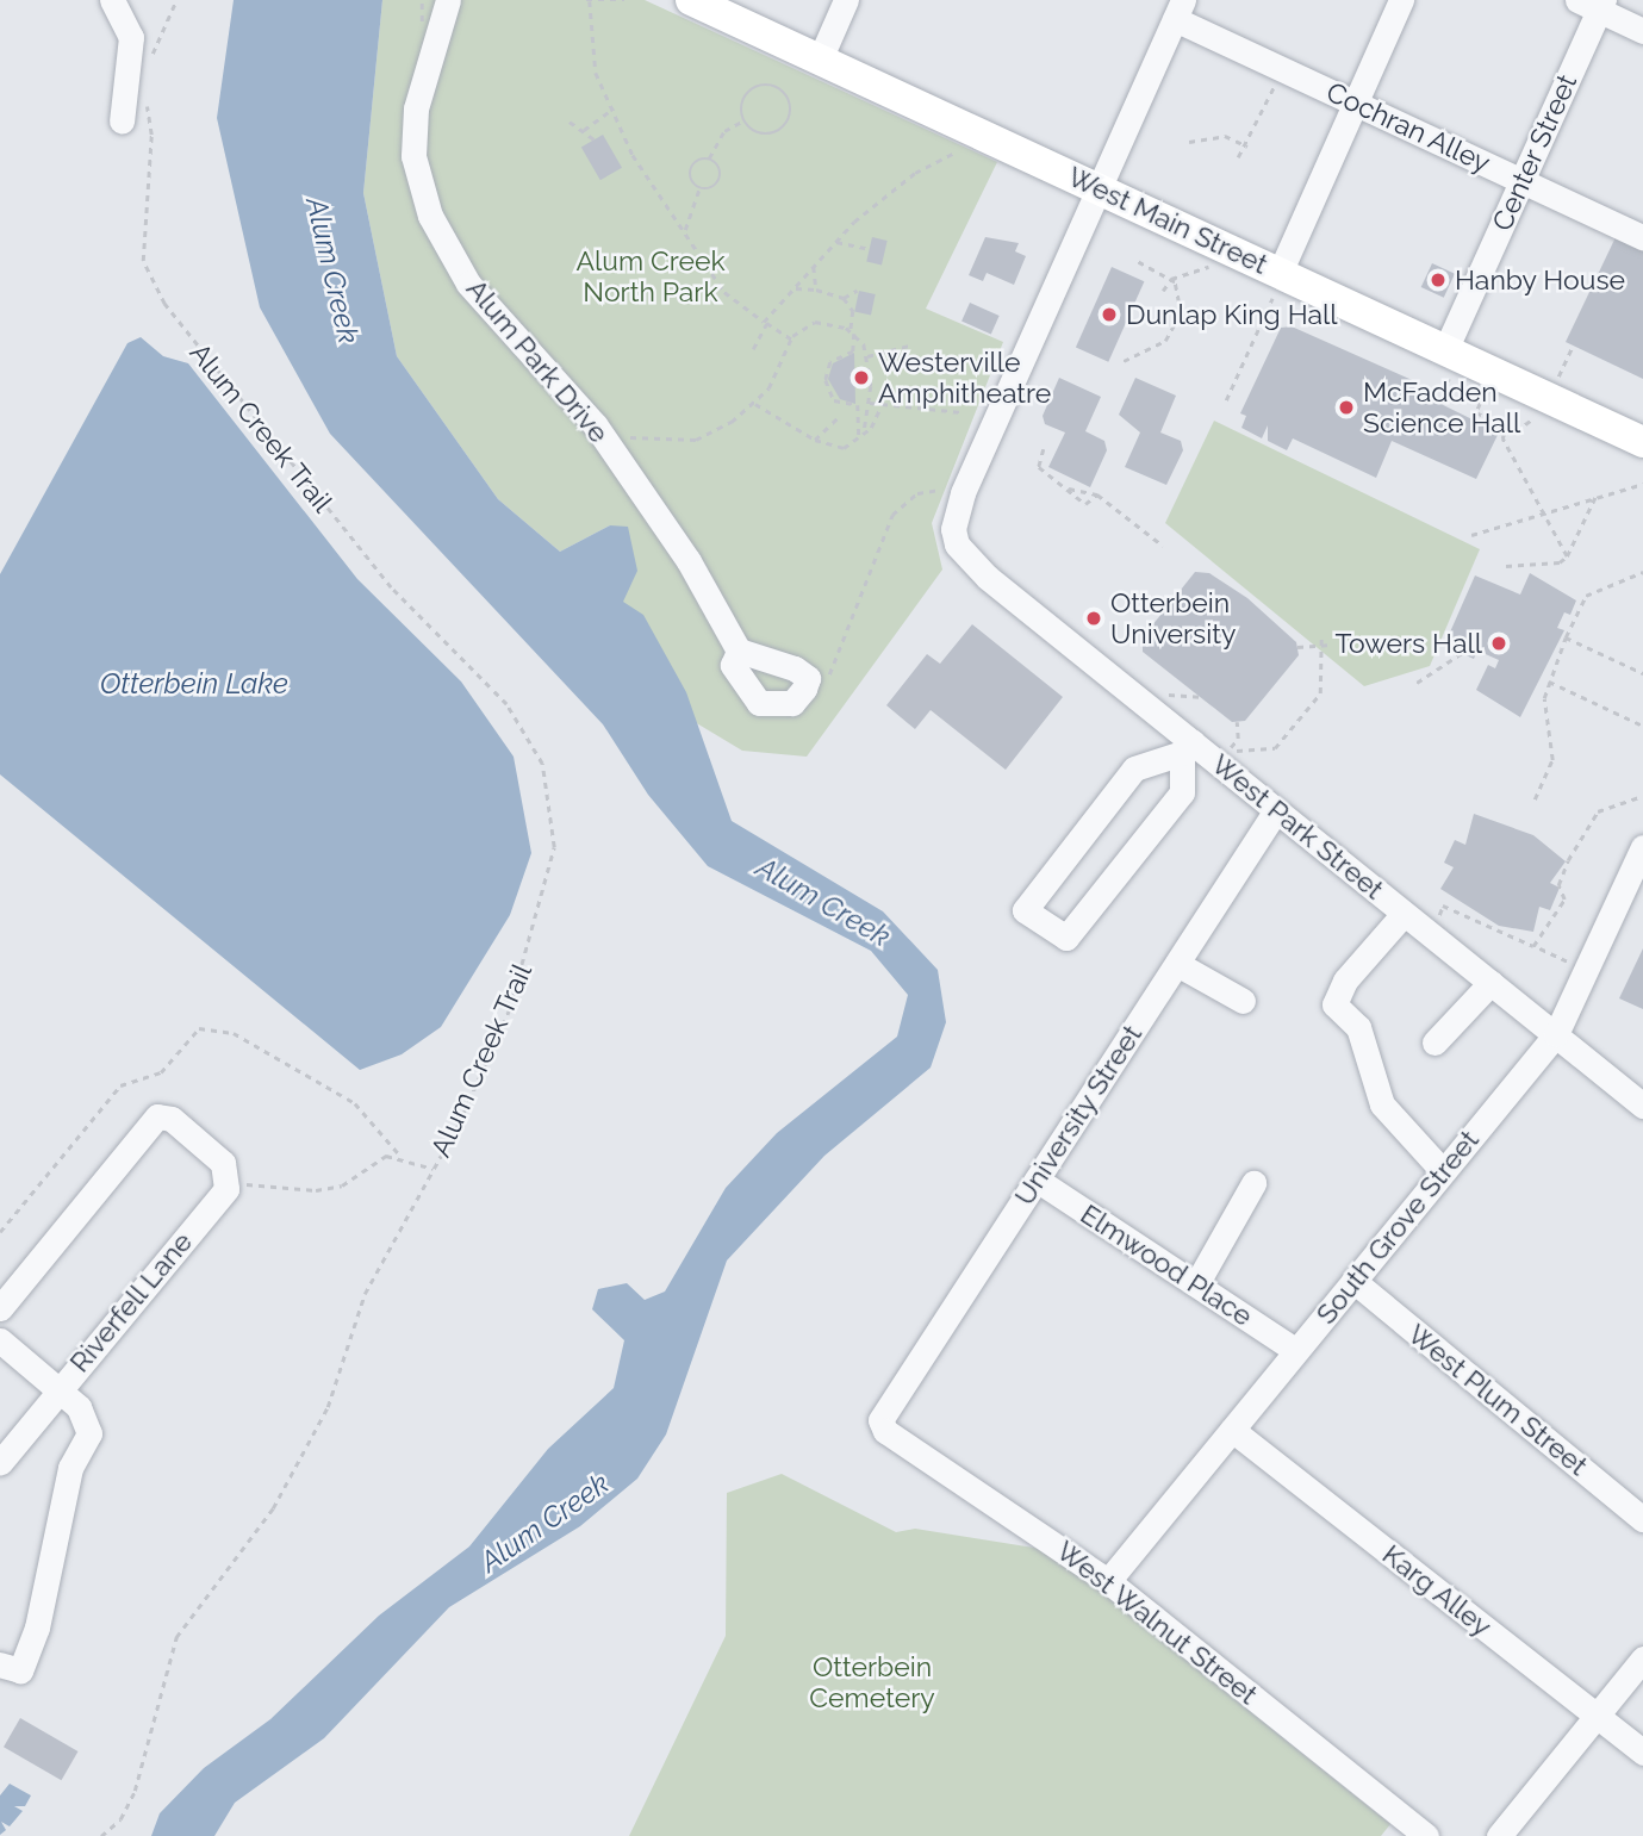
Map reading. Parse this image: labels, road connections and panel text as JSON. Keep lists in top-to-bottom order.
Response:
{
  "streets": {
    "main road": ["West Main Street"],
    "street": [
      "Cochran Alley",
      "Center Street",
      "Alum Park Drive",
      "West Park Street",
      "University Street",
      "South Grove Street",
      "Elmwood Place",
      "Riverfell Lane",
      "West Plum Street",
      "Karg Alley",
      "West Walnut Street"
    ],
    "path": ["Alum Creek Trail"]
  },
  "crossings": [
    ["Cochran Alley", "Center Street"],
    ["Center Street", "West Main Street"],
    ["West Park Street", "University Street"],
    ["West Park Street", "South Grove Street"],
    ["University Street", "Elmwood Place"],
    ["University Street", "West Walnut Street"],
    ["South Grove Street", "Elmwood Place"],
    ["South Grove Street", "West Plum Street"],
    ["South Grove Street", "Karg Alley"],
    ["South Grove Street", "West Walnut Street"]
  ],
  "water": ["Alum Creek", "Otterbein Lake"],
  "parks": ["Alum Creek North Park", "Otterbein Cemetery"],
  "places": [
    "Hanby House",
    "Dunlap King Hall",
    "Westerville Amphitheatre",
    "McFadden Science Hall",
    "Otterbein University",
    "Towers Hall"
  ]
}
